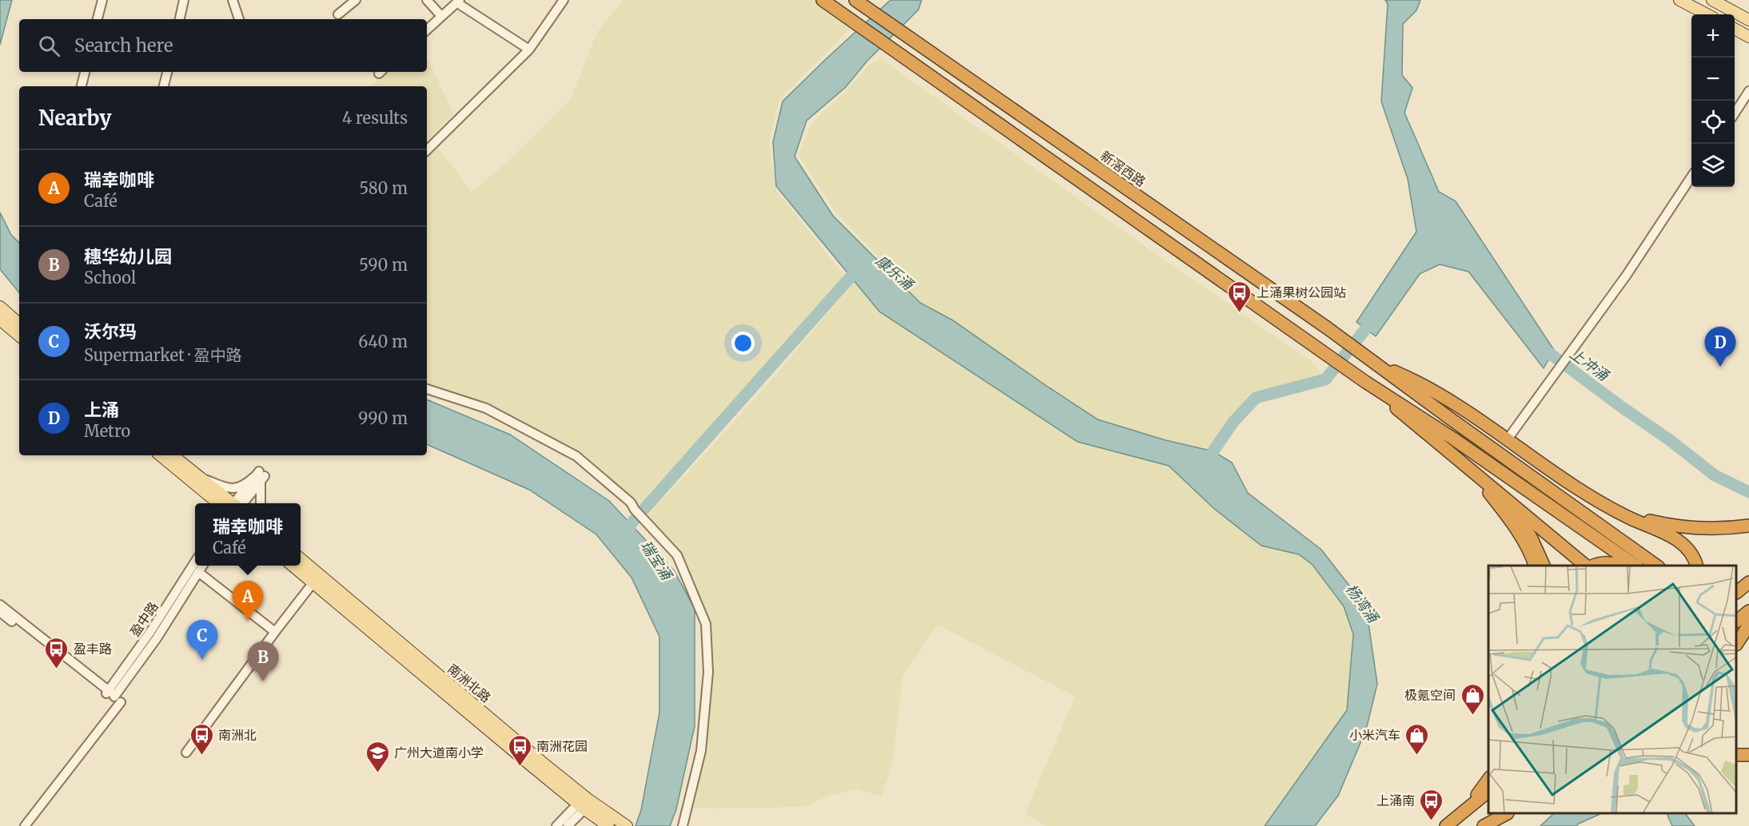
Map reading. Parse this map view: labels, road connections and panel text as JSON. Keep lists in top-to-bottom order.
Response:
{
  "streets": {
    "highway": ["新滘西路"],
    "main road": ["南洲北路"],
    "street": ["盈中路"]
  },
  "water": [
    "康乐涌",
    "上冲涌",
    "瑞宝涌",
    "杨湾涌"
  ],
  "places": {
    "bus stop": [
      "上涌果树公园站",
      "盈丰路",
      "南洲北",
      "南洲花园",
      "上涌南"
    ],
    "shop": ["极氪空间", "小米汽车"],
    "school or university": ["广州大道南小学"]
  },
  "page": {
    "map_buttons": ["+", "−"],
    "search": "Search here",
    "heading": ["Nearby", "4 results"],
    "list": [
      {
        "mark": "A",
        "name": "瑞幸咖啡",
        "note": "Café",
        "value": "580 m"
      },
      {
        "mark": "B",
        "name": "穗华幼儿园",
        "note": "School",
        "value": "590 m"
      },
      {
        "mark": "C",
        "name": "沃尔玛",
        "note": "Supermarket · 盈中路",
        "value": "640 m"
      },
      {
        "mark": "D",
        "name": "上涌",
        "note": "Metro",
        "value": "990 m"
      }
    ],
    "pins": [
      "D",
      "A",
      "C",
      "B"
    ],
    "popup": ["瑞幸咖啡", "Café"]
  }
}
